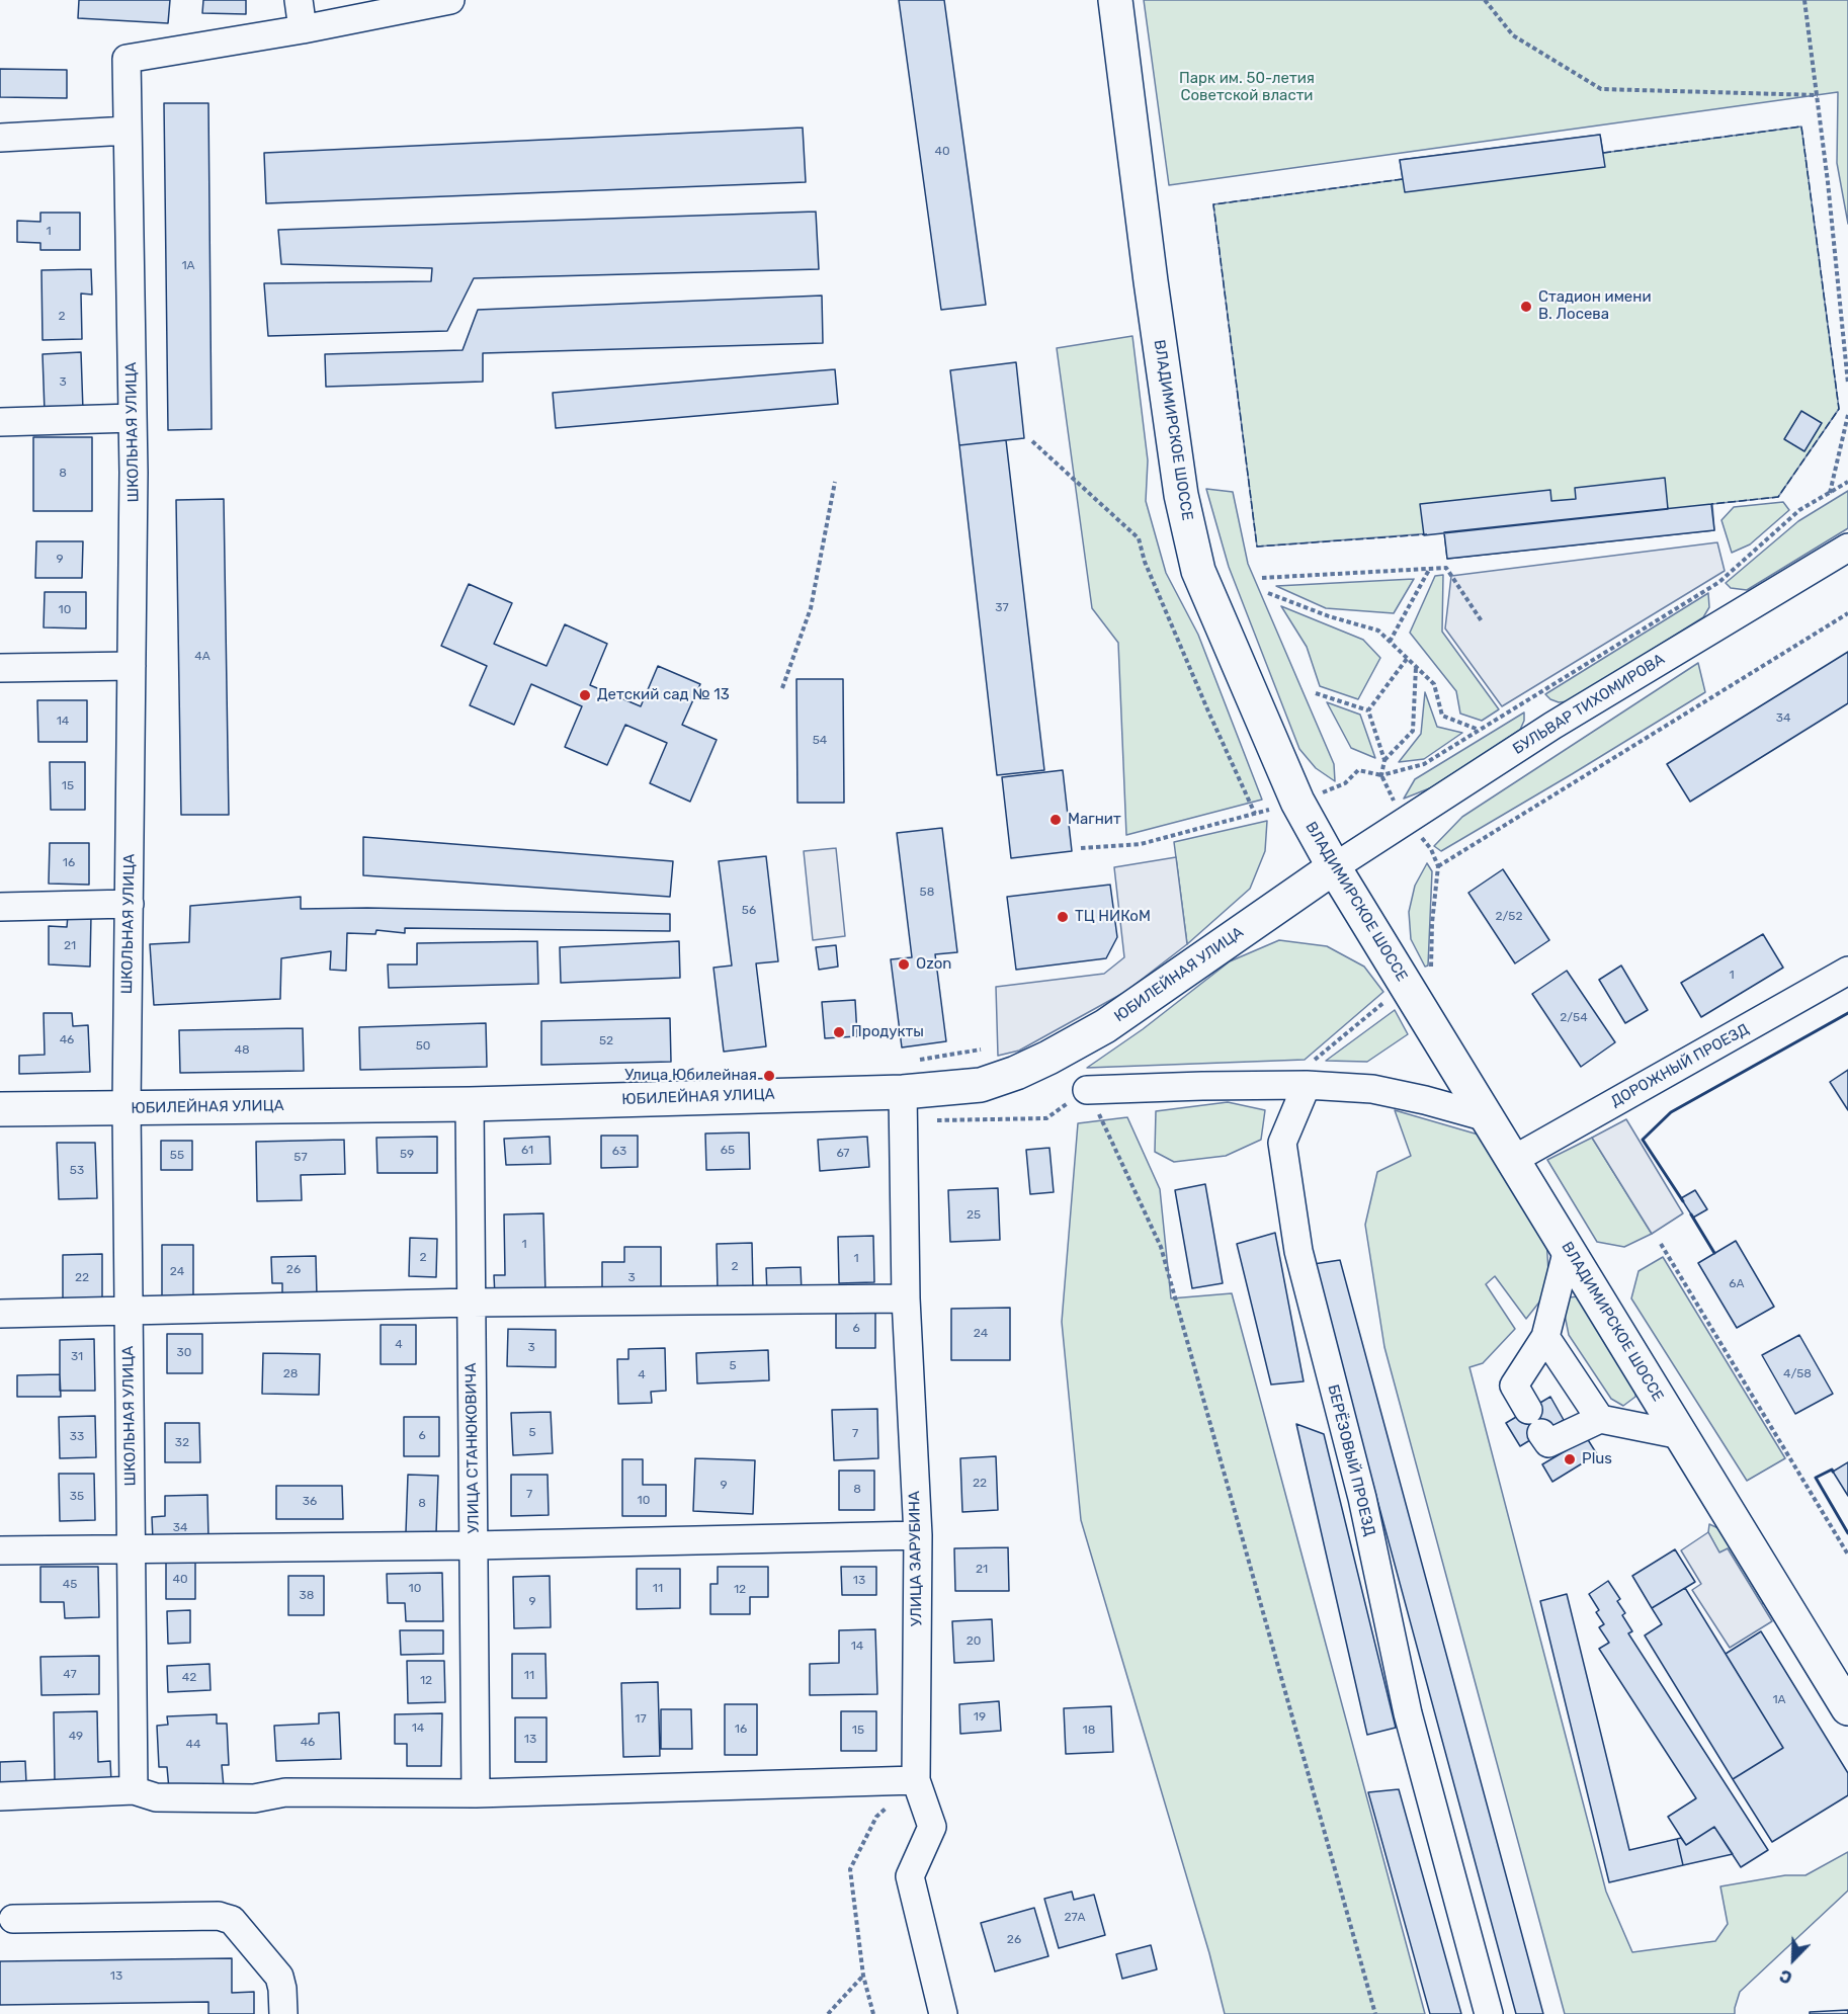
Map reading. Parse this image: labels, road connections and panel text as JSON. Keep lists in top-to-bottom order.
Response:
{
  "streets": {
    "main road": ["ВЛАДИМИРСКОЕ ШОССЕ", "ЮБИЛЕЙНАЯ УЛИЦА"],
    "street": [
      "ШКОЛЬНАЯ УЛИЦА",
      "БУЛЬВАР ТИХОМИРОВА",
      "ДОРОЖНЫЙ ПРОЕЗД",
      "УЛИЦА СТАНЮКОВИЧА",
      "БЕРЁЗОВЫЙ ПРОЕЗД",
      "УЛИЦА ЗАРУБИНА"
    ]
  },
  "crossings": [
    ["ВЛАДИМИРСКОЕ ШОССЕ", "БУЛЬВАР ТИХОМИРОВА"],
    ["ВЛАДИМИРСКОЕ ШОССЕ", "ЮБИЛЕЙНАЯ УЛИЦА"],
    ["ВЛАДИМИРСКОЕ ШОССЕ", "ДОРОЖНЫЙ ПРОЕЗД"],
    ["ШКОЛЬНАЯ УЛИЦА", "ЮБИЛЕЙНАЯ УЛИЦА"],
    ["БУЛЬВАР ТИХОМИРОВА", "ЮБИЛЕЙНАЯ УЛИЦА"],
    ["ЮБИЛЕЙНАЯ УЛИЦА", "УЛИЦА СТАНЮКОВИЧА"],
    ["ЮБИЛЕЙНАЯ УЛИЦА", "УЛИЦА ЗАРУБИНА"]
  ],
  "parks": ["Парк им. 50-летия Советской власти"],
  "places": [
    "Стадион имени В. Лосева",
    "Детский сад № 13",
    "Магнит",
    "ТЦ НИКоМ",
    "Ozon",
    "Продукты",
    "Улица Юбилейная",
    "Plus"
  ],
  "house_numbers": [
    "40",
    "1",
    "1А",
    "2",
    "3",
    "8",
    "9",
    "37",
    "10",
    "4А",
    "34",
    "14",
    "54",
    "15",
    "16",
    "58",
    "56",
    "2/52",
    "21",
    "1",
    "2/54",
    "46",
    "52",
    "50",
    "48",
    "61",
    "65",
    "63",
    "67",
    "59",
    "55",
    "57",
    "53",
    "25",
    "1",
    "2",
    "1",
    "2",
    "26",
    "24",
    "22",
    "3",
    "6А",
    "6",
    "24",
    "4",
    "3",
    "30",
    "31",
    "5",
    "28",
    "4/58",
    "4",
    "5",
    "7",
    "6",
    "33",
    "32",
    "22",
    "9",
    "8",
    "7",
    "35",
    "10",
    "36",
    "8",
    "34",
    "21",
    "40",
    "13",
    "45",
    "10",
    "11",
    "12",
    "38",
    "9",
    "20",
    "14",
    "47",
    "11",
    "42",
    "12",
    "1А",
    "19",
    "17",
    "14",
    "16",
    "15",
    "18",
    "49",
    "13",
    "46",
    "44",
    "27А",
    "26",
    "13"
  ],
  "north": "bottom left"
}
